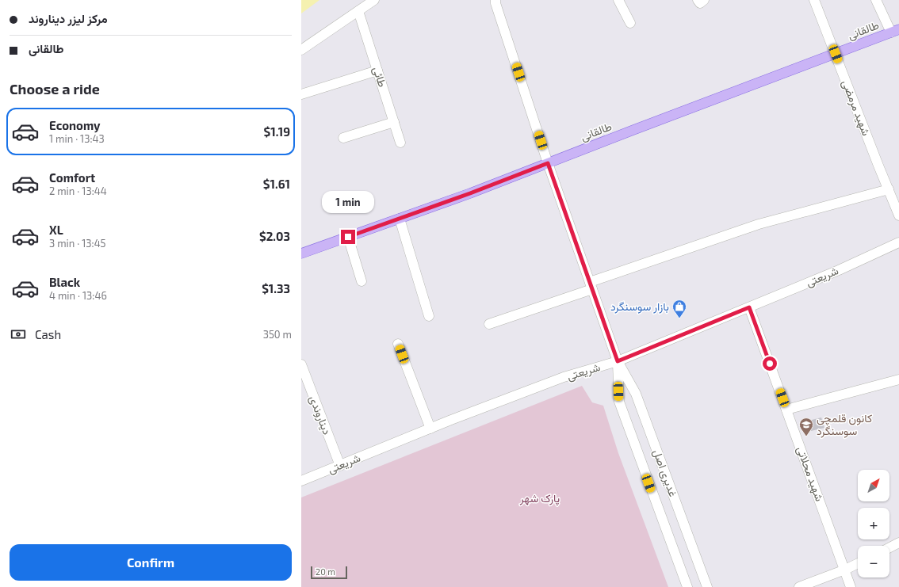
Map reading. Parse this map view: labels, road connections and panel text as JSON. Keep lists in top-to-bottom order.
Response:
{
  "streets": {
    "main road": ["طالقانی"],
    "street": [
      "طائی",
      "شهید مرمضی",
      "شریعتی",
      "دیناروندی",
      "غدیری اصل",
      "شهید محلاتی"
    ]
  },
  "crossings": [
    ["طالقانی", "شهید مرمضی"],
    ["طالقانی", "غدیری اصل"],
    ["شریعتی", "دیناروندی"],
    ["شریعتی", "غدیری اصل"],
    ["شریعتی", "شهید محلاتی"]
  ],
  "parks": ["پارک شهر"],
  "places": {
    "shop": ["بازار سوسنگرد"],
    "school or university": ["کانون قلمچی سوسنگرد"]
  },
  "scale_bar": "20 m",
  "north": "top right",
  "page": {
    "banner": ["مرکز لیزر دیناروند", "طالقانی"],
    "heading": "Choose a ride",
    "list": [
      {
        "name": "Economy",
        "note": "1 min · 13:43",
        "value": "$1.19"
      },
      {
        "name": "Comfort",
        "note": "2 min · 13:44",
        "value": "$1.61"
      },
      {
        "name": "XL",
        "note": "3 min · 13:45",
        "value": "$2.03"
      },
      {
        "name": "Black",
        "note": "4 min · 13:46",
        "value": "$1.33"
      }
    ],
    "bubble": "1 min",
    "pay": ["Cash", "350 m"],
    "map_buttons": ["+", "−"],
    "buttons": "Confirm",
    "scale": "20 m"
  }
}
